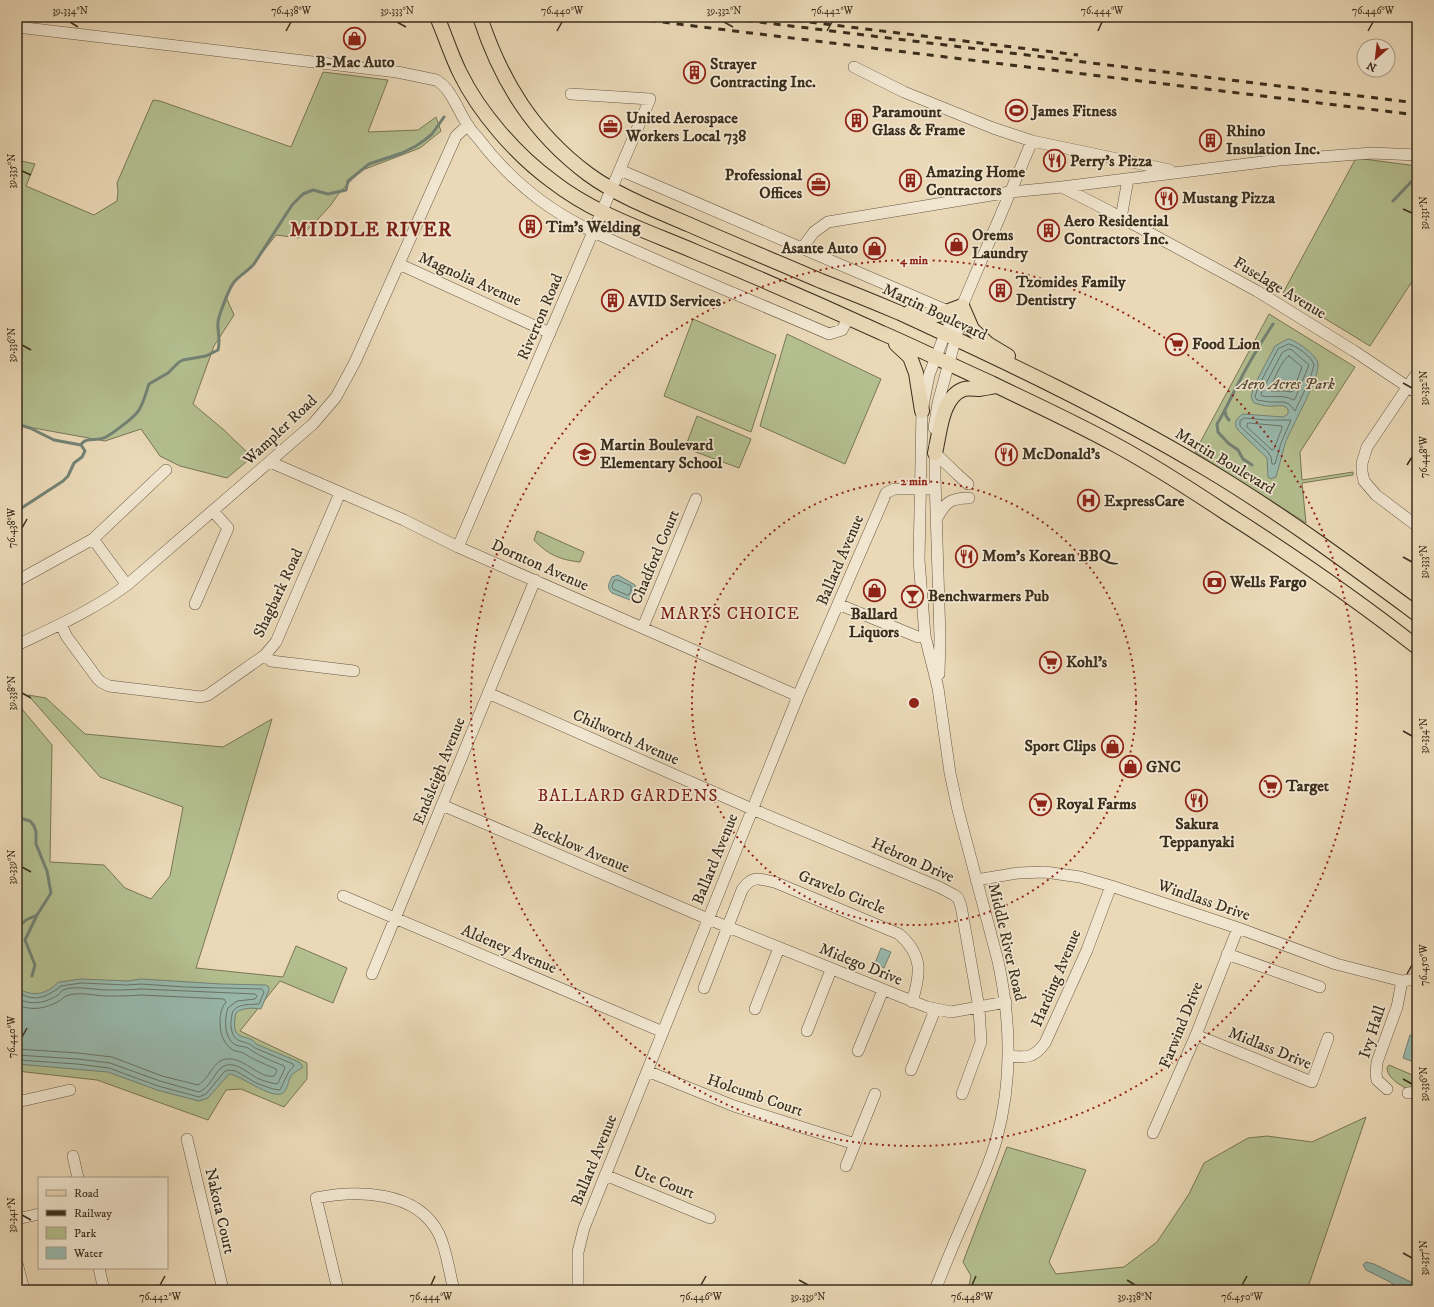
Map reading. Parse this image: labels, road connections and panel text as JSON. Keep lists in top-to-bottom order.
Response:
{
  "streets": {
    "main road": ["Martin Boulevard"],
    "street": [
      "Magnolia Avenue",
      "Fuselage Avenue",
      "Riverton Road",
      "Wampler Road",
      "Chadford Court",
      "Ballard Avenue",
      "Dornton Avenue",
      "Shagbark Road",
      "Chilworth Avenue",
      "Endsleigh Avenue",
      "Becklow Avenue",
      "Hebron Drive",
      "Gravelo Circle",
      "Windlass Drive",
      "Middle River Road",
      "Aldeney Avenue",
      "Midego Drive",
      "Harding Avenue",
      "Farwind Drive",
      "Ivy Hall",
      "Midlass Drive",
      "Holcumb Court",
      "Ute Court",
      "Nakota Court"
    ]
  },
  "crossings": [
    ["Magnolia Avenue", "Riverton Road"],
    ["Magnolia Avenue", "Wampler Road"],
    ["Martin Boulevard", "Riverton Road"],
    ["Martin Boulevard", "Middle River Road"],
    ["Riverton Road", "Dornton Avenue"],
    ["Wampler Road", "Dornton Avenue"],
    ["Wampler Road", "Shagbark Road"],
    ["Chadford Court", "Dornton Avenue"],
    ["Ballard Avenue", "Dornton Avenue"],
    ["Ballard Avenue", "Chilworth Avenue"],
    ["Ballard Avenue", "Becklow Avenue"],
    ["Ballard Avenue", "Hebron Drive"],
    ["Ballard Avenue", "Middle River Road"],
    ["Ballard Avenue", "Aldeney Avenue"],
    ["Ballard Avenue", "Midego Drive"],
    ["Ballard Avenue", "Holcumb Court"],
    ["Ballard Avenue", "Ute Court"],
    ["Dornton Avenue", "Shagbark Road"],
    ["Dornton Avenue", "Endsleigh Avenue"],
    ["Chilworth Avenue", "Endsleigh Avenue"],
    ["Chilworth Avenue", "Hebron Drive"],
    ["Endsleigh Avenue", "Becklow Avenue"],
    ["Endsleigh Avenue", "Aldeney Avenue"],
    ["Becklow Avenue", "Midego Drive"],
    ["Hebron Drive", "Midego Drive"],
    ["Gravelo Circle", "Midego Drive"],
    ["Windlass Drive", "Middle River Road"],
    ["Windlass Drive", "Harding Avenue"],
    ["Windlass Drive", "Farwind Drive"],
    ["Windlass Drive", "Ivy Hall"],
    ["Middle River Road", "Midego Drive"],
    ["Middle River Road", "Harding Avenue"],
    ["Farwind Drive", "Midlass Drive"]
  ],
  "districts": ["MIDDLE RIVER", "MARYS CHOICE", "BALLARD GARDENS"],
  "parks": ["Aero Acres Park"],
  "places": {
    "shop": [
      "B-Mac Auto",
      "Orems Laundry",
      "Asante Auto",
      "Ballard Liquors",
      "Sport Clips",
      "GNC"
    ],
    "building": [
      "Strayer Contracting Inc.",
      "Paramount Glass & Frame",
      "Rhino Insulation Inc.",
      "Amazing Home Contractors",
      "Tim’s Welding",
      "Aero Residential Contractors Inc.",
      "Tzomides Family Dentistry",
      "AVID Services"
    ],
    "sports": ["James Fitness"],
    "office": ["United Aerospace Workers Local 738", "Professional Offices"],
    "restaurant": [
      "Perry's Pizza",
      "Mustang Pizza",
      "McDonald's",
      "Mom's Korean BBQ",
      "Sakura Teppanyaki"
    ],
    "supermarket": [
      "Food Lion",
      "Kohl's",
      "Target",
      "Royal Farms"
    ],
    "school or university": ["Martin Boulevard Elementary School"],
    "hospital": ["ExpressCare"],
    "bank": ["Wells Fargo"],
    "bar": ["Benchwarmers Pub"]
  },
  "legend": [
    "Road",
    "Railway",
    "Park",
    "Water"
  ],
  "north": "bottom left",
  "coordinates": [
    "39.334°N",
    "76.438°W",
    "39.333°N",
    "76.440°W",
    "39.332°N",
    "76.442°W",
    "76.444°W",
    "76.446°W",
    "39.335°N",
    "39.331°N",
    "39.336°N",
    "76.448°W",
    "39.338°N",
    "39.339°N",
    "76.450°W",
    "39.341°N",
    "39.337°N"
  ],
  "rings": ["4 min", "2 min"]
}
